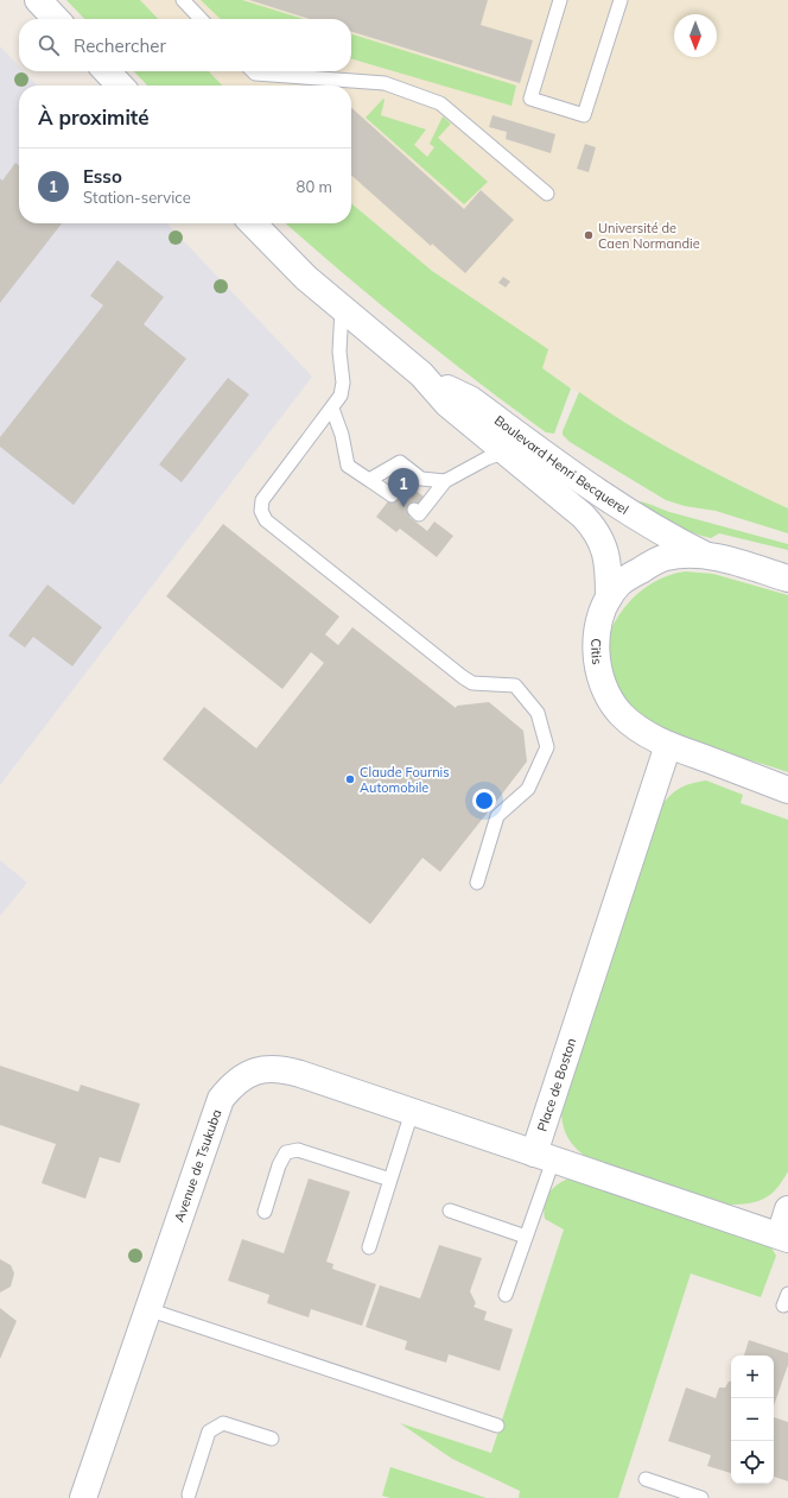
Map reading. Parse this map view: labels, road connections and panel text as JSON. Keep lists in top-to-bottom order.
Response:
{
  "streets": {
    "main road": [
      "Boulevard Henri Becquerel",
      "Citis",
      "Place de Boston",
      "Avenue de Tsukuba"
    ]
  },
  "crossings": [
    ["Boulevard Henri Becquerel", "Citis"],
    ["Citis", "Place de Boston"],
    ["Place de Boston", "Avenue de Tsukuba"]
  ],
  "places": ["Université de Caen Normandie", "Claude Fournis Automobile"],
  "north": "bottom",
  "page": {
    "search": "Rechercher",
    "heading": "À proximité",
    "list": [
      {
        "mark": "1",
        "name": "Esso",
        "note": "Station-service",
        "value": "80 m"
      }
    ],
    "pins": "1",
    "map_buttons": ["+", "−"]
  }
}
